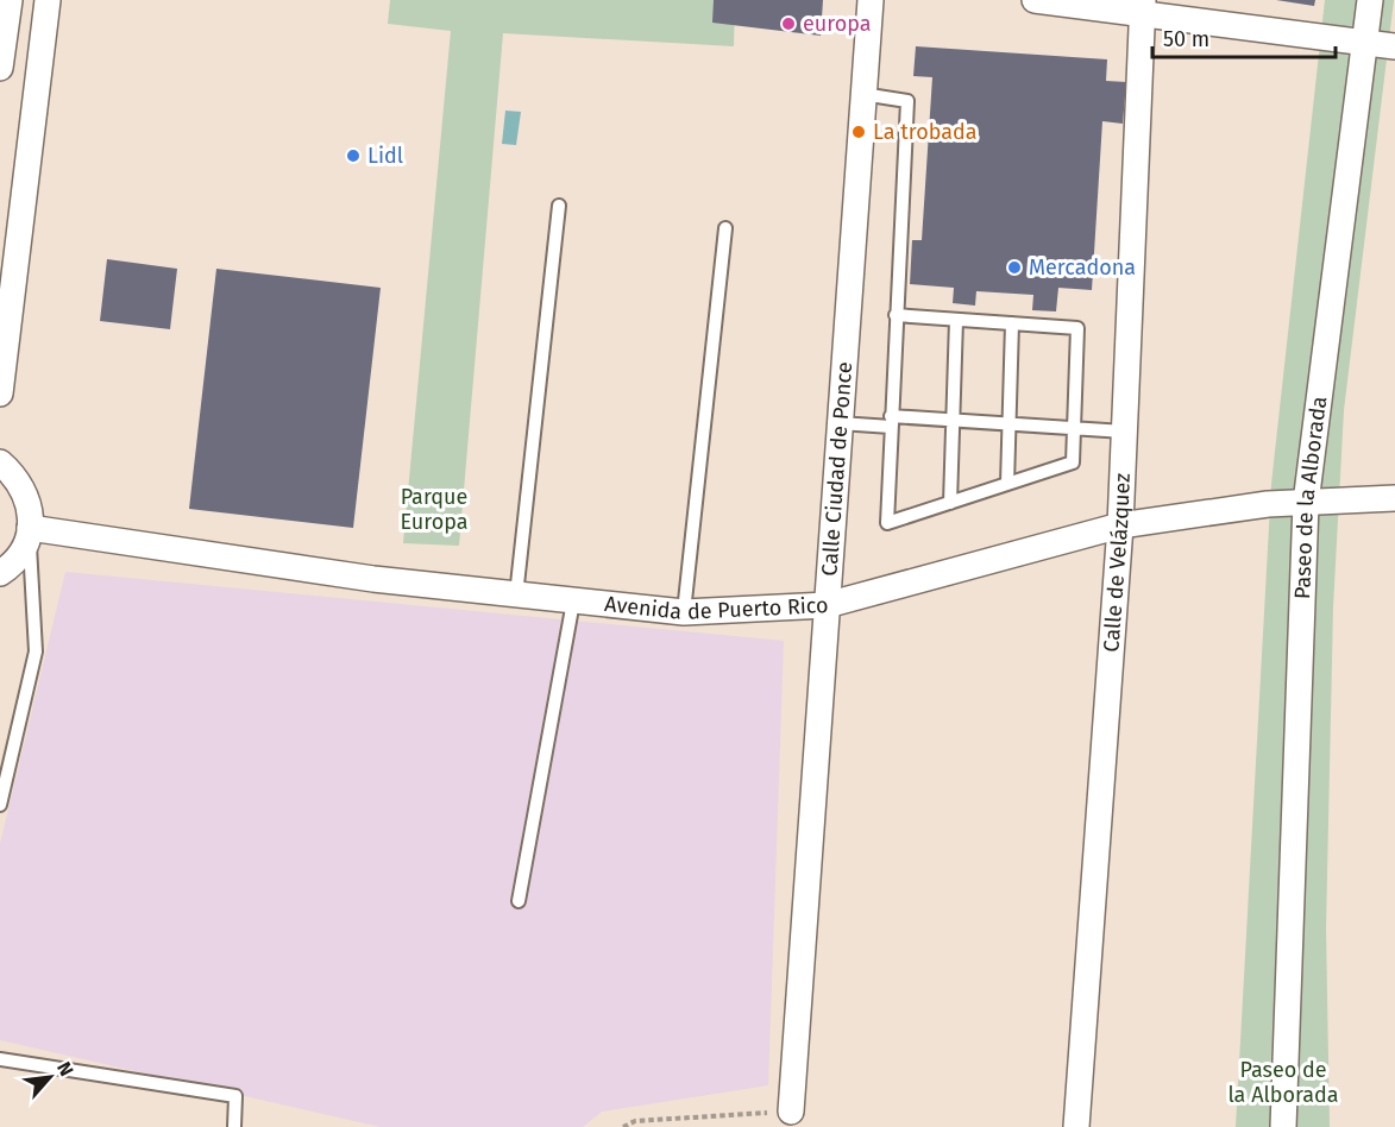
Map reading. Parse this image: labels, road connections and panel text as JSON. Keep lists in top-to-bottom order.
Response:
{
  "streets": {
    "street": [
      "Calle Ciudad de Ponce",
      "Paseo de la Alborada",
      "Calle de Velázquez",
      "Avenida de Puerto Rico"
    ]
  },
  "crossings": [
    ["Calle Ciudad de Ponce", "Avenida de Puerto Rico"],
    ["Paseo de la Alborada", "Avenida de Puerto Rico"],
    ["Calle de Velázquez", "Avenida de Puerto Rico"]
  ],
  "parks": ["Parque Europa", "Paseo de la Alborada"],
  "places": [
    "europa",
    "La trobada",
    "Lidl",
    "Mercadona"
  ],
  "scale_bar": "50 m",
  "north": "top right"
}
